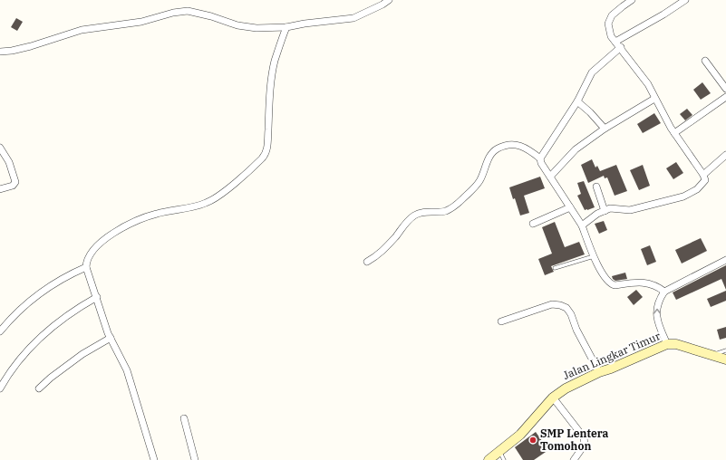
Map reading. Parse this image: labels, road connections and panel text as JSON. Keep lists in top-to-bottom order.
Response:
{
  "streets": {
    "main road": ["Jalan Lingkar Timur"]
  },
  "places": ["SMP Lentera Tomohon"]
}
